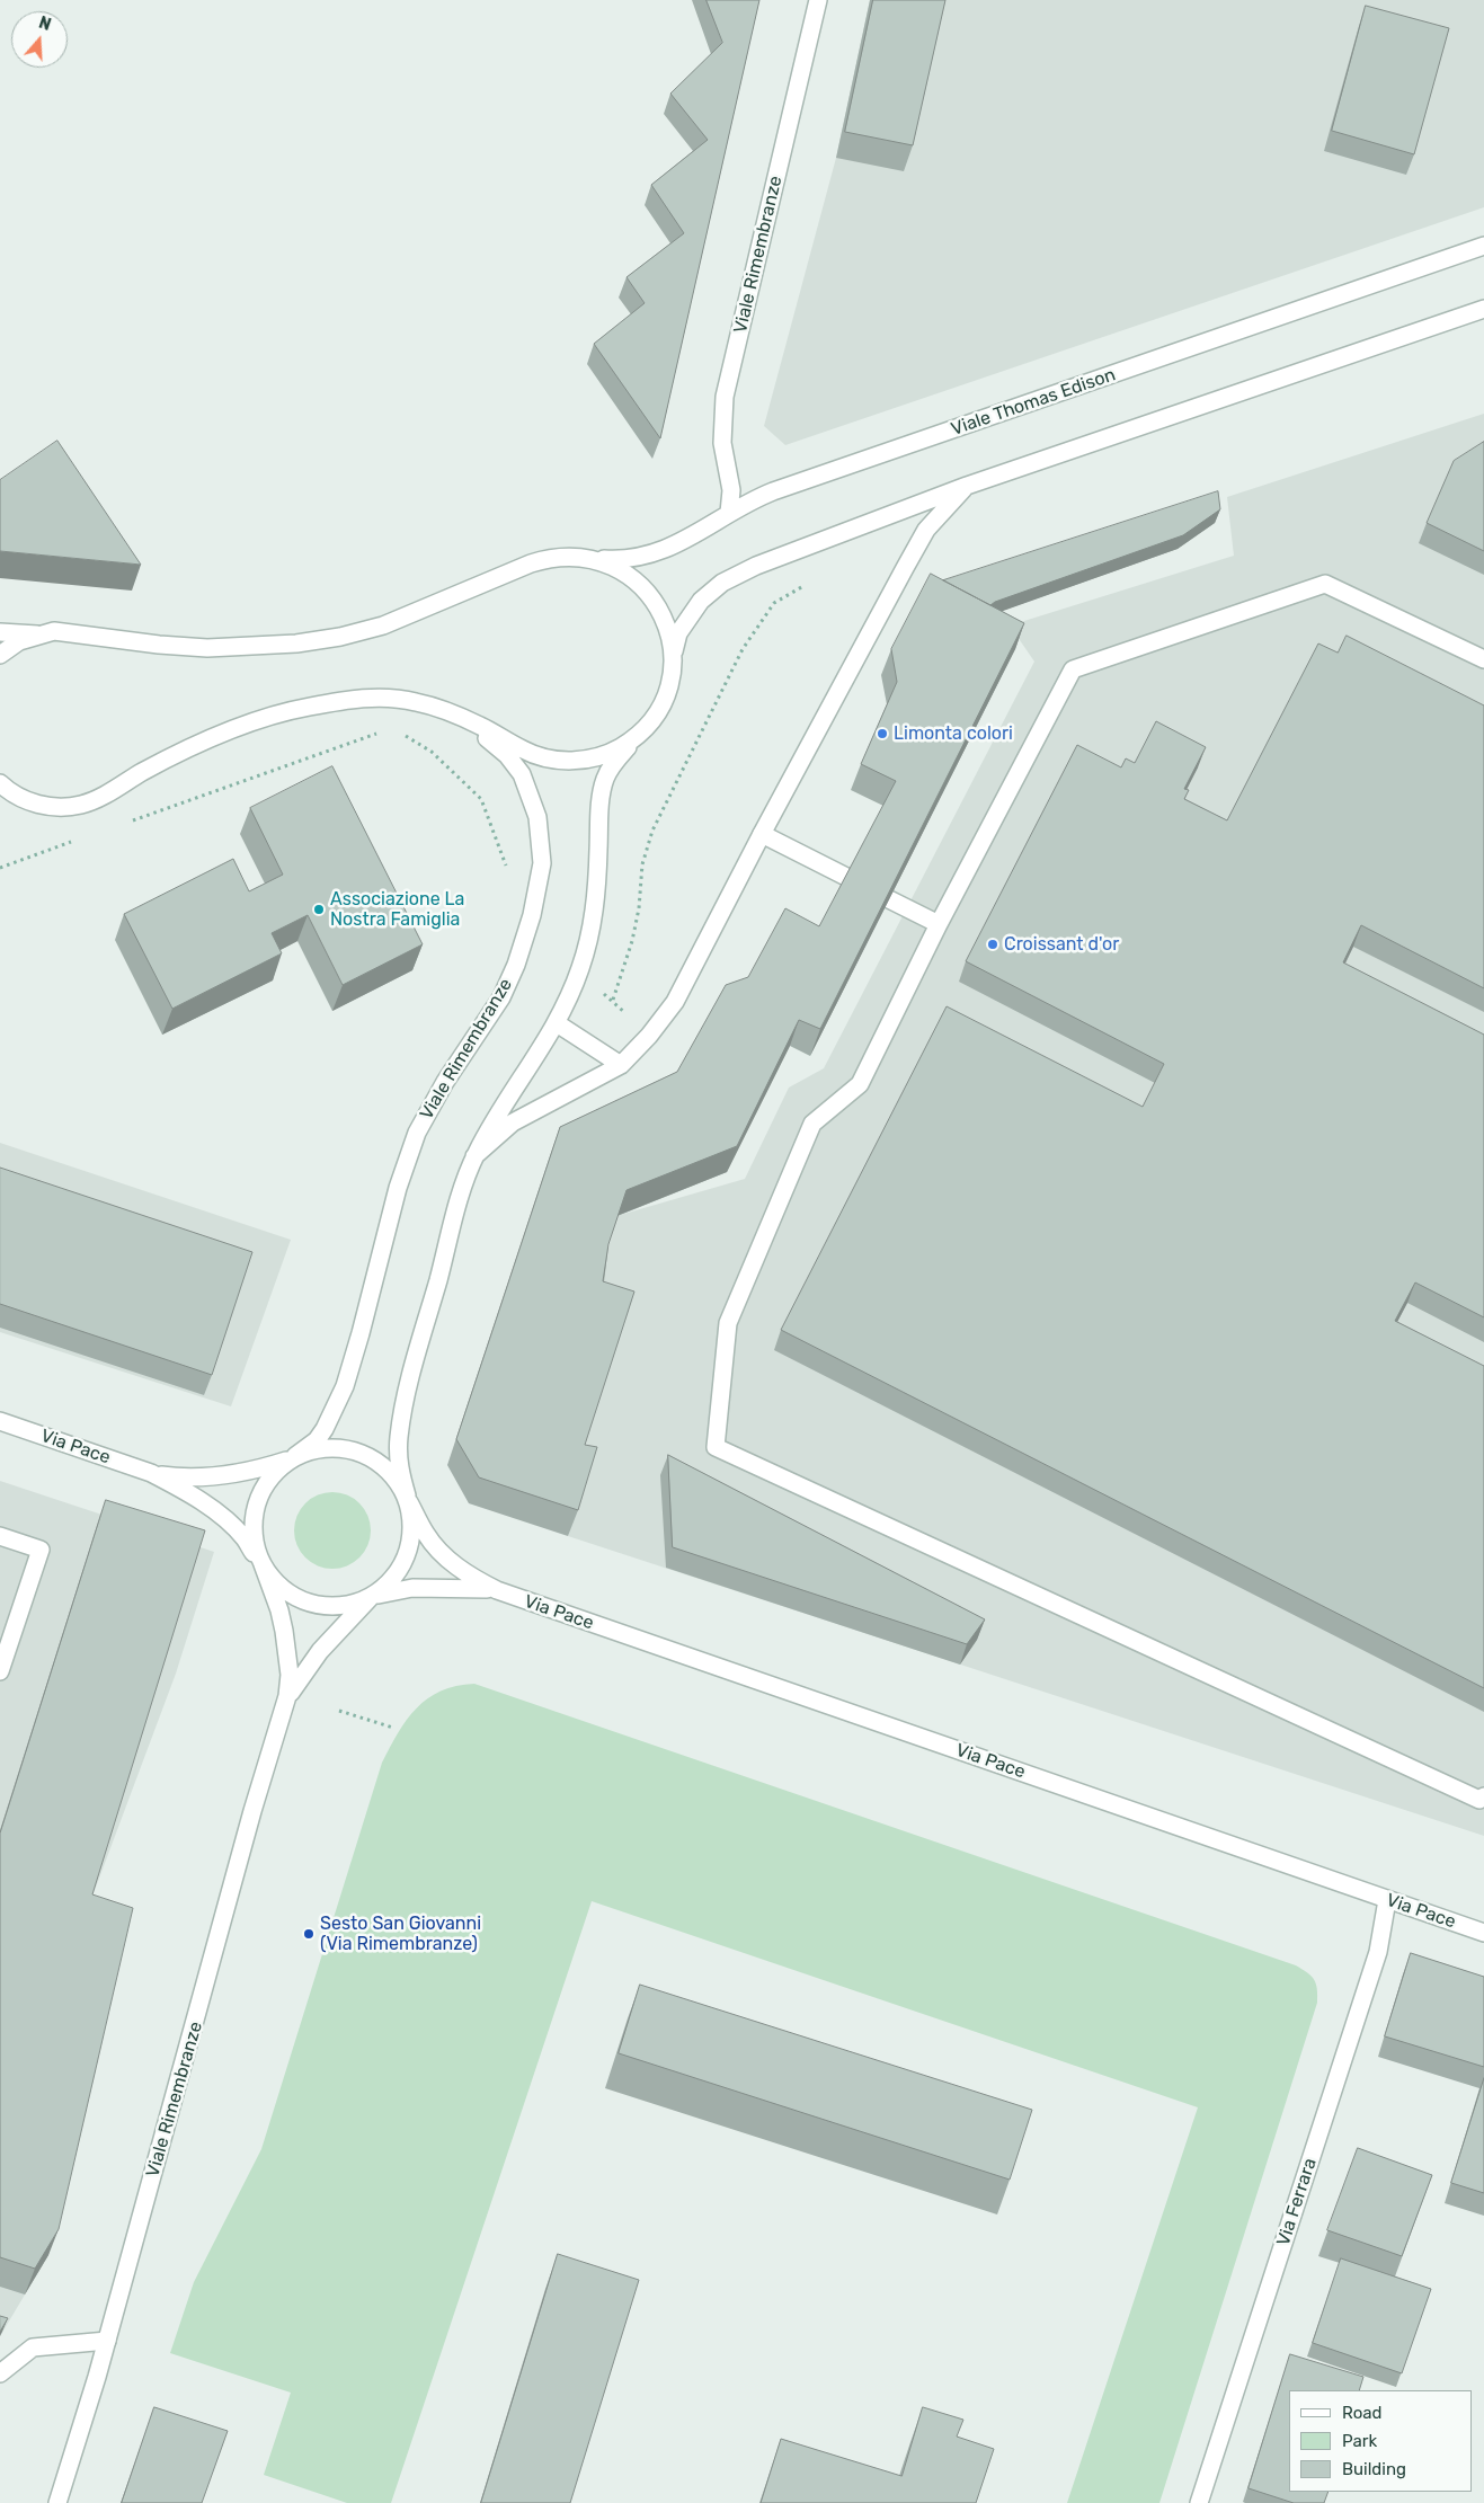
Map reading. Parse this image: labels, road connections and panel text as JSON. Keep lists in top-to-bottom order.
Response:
{
  "streets": {
    "street": [
      "Viale Rimembranze",
      "Viale Thomas Edison",
      "Via Pace",
      "Via Ferrara"
    ]
  },
  "crossings": [
    ["Viale Rimembranze", "Viale Thomas Edison"],
    ["Viale Rimembranze", "Via Pace"],
    ["Via Pace", "Via Ferrara"]
  ],
  "places": [
    "Limonta colori",
    "Associazione La Nostra Famiglia",
    "Croissant d'or",
    "Sesto San Giovanni (Via Rimembranze)"
  ],
  "legend": ["Road", "Park", "Building"],
  "north": "top"
}
